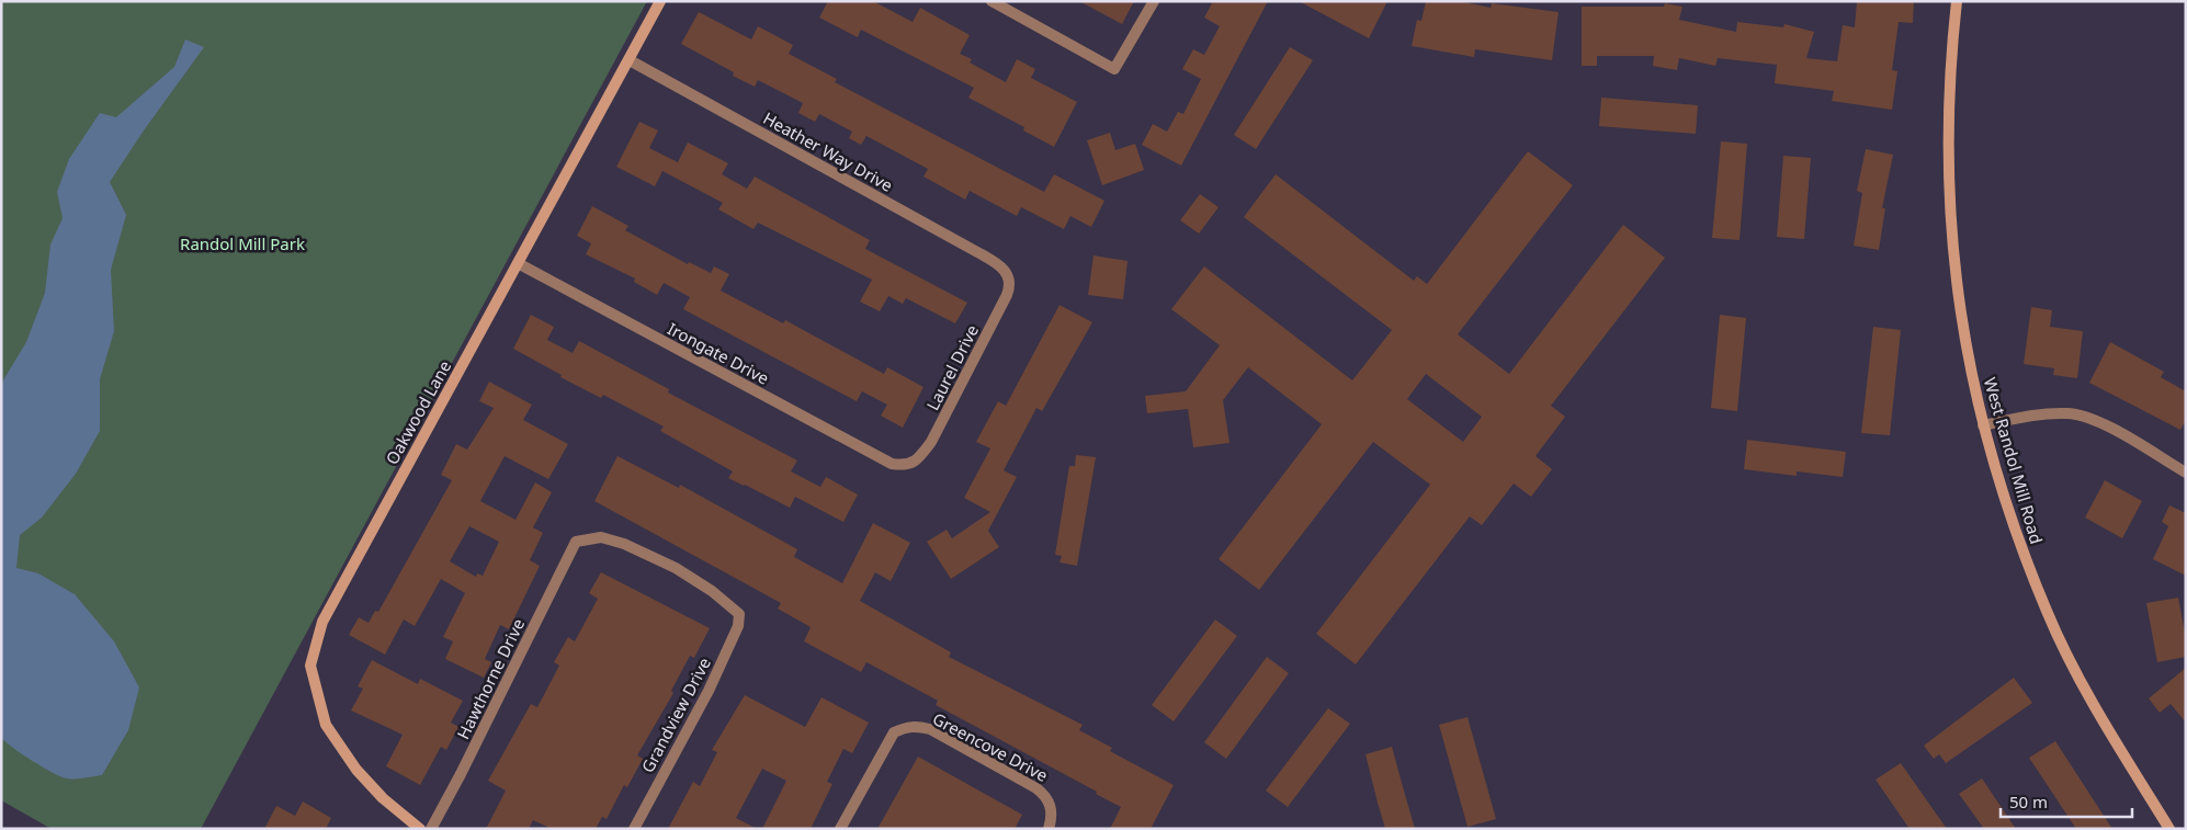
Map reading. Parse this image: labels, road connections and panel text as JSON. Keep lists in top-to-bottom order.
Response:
{
  "streets": {
    "street": [
      "Heather Way Drive",
      "Irongate Drive",
      "Laurel Drive",
      "Oakwood Lane",
      "West Randol Mill Road",
      "Hawthorne Drive",
      "Grandview Drive",
      "Greencove Drive"
    ]
  },
  "crossings": [
    ["Heather Way Drive", "Laurel Drive"],
    ["Heather Way Drive", "Oakwood Lane"],
    ["Irongate Drive", "Laurel Drive"],
    ["Irongate Drive", "Oakwood Lane"],
    ["Hawthorne Drive", "Grandview Drive"]
  ],
  "parks": ["Randol Mill Park"],
  "scale_bar": "50 m"
}
